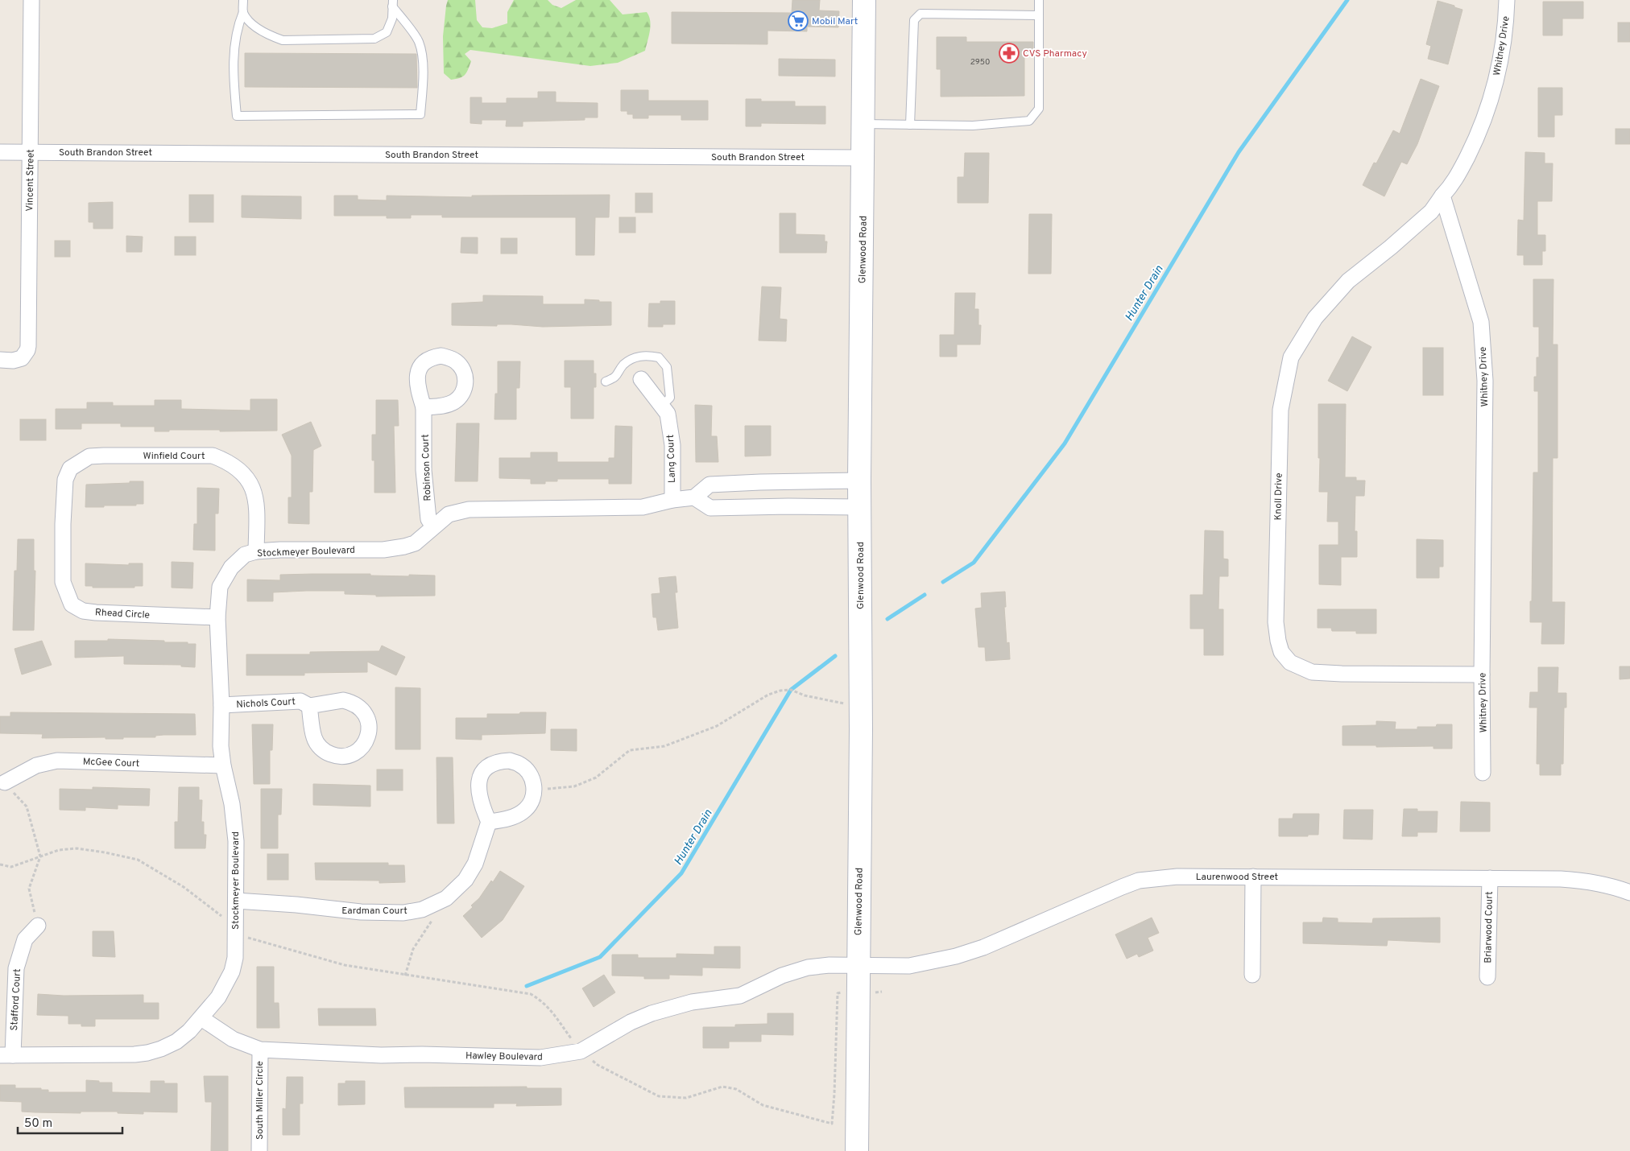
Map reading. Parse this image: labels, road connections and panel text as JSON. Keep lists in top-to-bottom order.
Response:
{
  "streets": {
    "street": [
      "Whitney Drive",
      "South Brandon Street",
      "Vincent Street",
      "Glenwood Road",
      "Winfield Court",
      "Lang Court",
      "Robinson Court",
      "Knoll Drive",
      "Stockmeyer Boulevard",
      "Rhead Circle",
      "Nichols Court",
      "McGee Court",
      "Laurenwood Street",
      "Eardman Court",
      "Briarwood Court",
      "Stafford Court",
      "Hawley Boulevard",
      "South Miller Circle"
    ]
  },
  "crossings": [
    ["Whitney Drive", "Knoll Drive"],
    ["South Brandon Street", "Vincent Street"],
    ["South Brandon Street", "Glenwood Road"],
    ["Glenwood Road", "Laurenwood Street"],
    ["Glenwood Road", "Hawley Boulevard"],
    ["Winfield Court", "Stockmeyer Boulevard"],
    ["Winfield Court", "Rhead Circle"],
    ["Lang Court", "Stockmeyer Boulevard"],
    ["Robinson Court", "Stockmeyer Boulevard"],
    ["Stockmeyer Boulevard", "Rhead Circle"],
    ["Stockmeyer Boulevard", "Nichols Court"],
    ["Stockmeyer Boulevard", "McGee Court"],
    ["Stockmeyer Boulevard", "Eardman Court"],
    ["Stockmeyer Boulevard", "Stafford Court"],
    ["Laurenwood Street", "Briarwood Court"],
    ["Laurenwood Street", "Hawley Boulevard"],
    ["Hawley Boulevard", "South Miller Circle"]
  ],
  "water": ["Hunter Drain"],
  "places": {
    "supermarket": ["Mobil Mart"],
    "pharmacy": ["CVS Pharmacy"]
  },
  "house_numbers": ["2950"],
  "scale_bar": "50 m"
}
